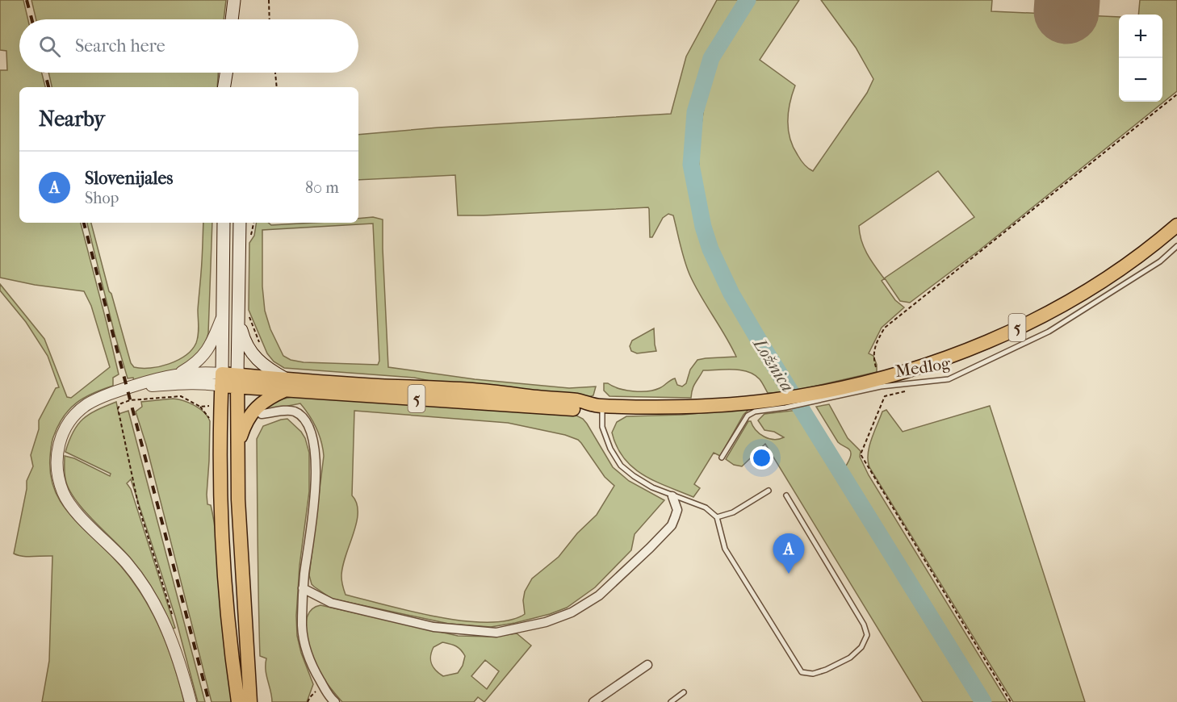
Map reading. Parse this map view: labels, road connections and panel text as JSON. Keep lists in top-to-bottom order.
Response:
{
  "streets": {
    "main road": ["5"],
    "lane": ["Medlog"]
  },
  "water": ["Ložnica"],
  "page": {
    "map_buttons": ["+", "−"],
    "search": "Search here",
    "heading": "Nearby",
    "list": [
      {
        "mark": "A",
        "name": "Slovenijales",
        "note": "Shop",
        "value": "80 m"
      }
    ],
    "pins": "A"
  }
}
